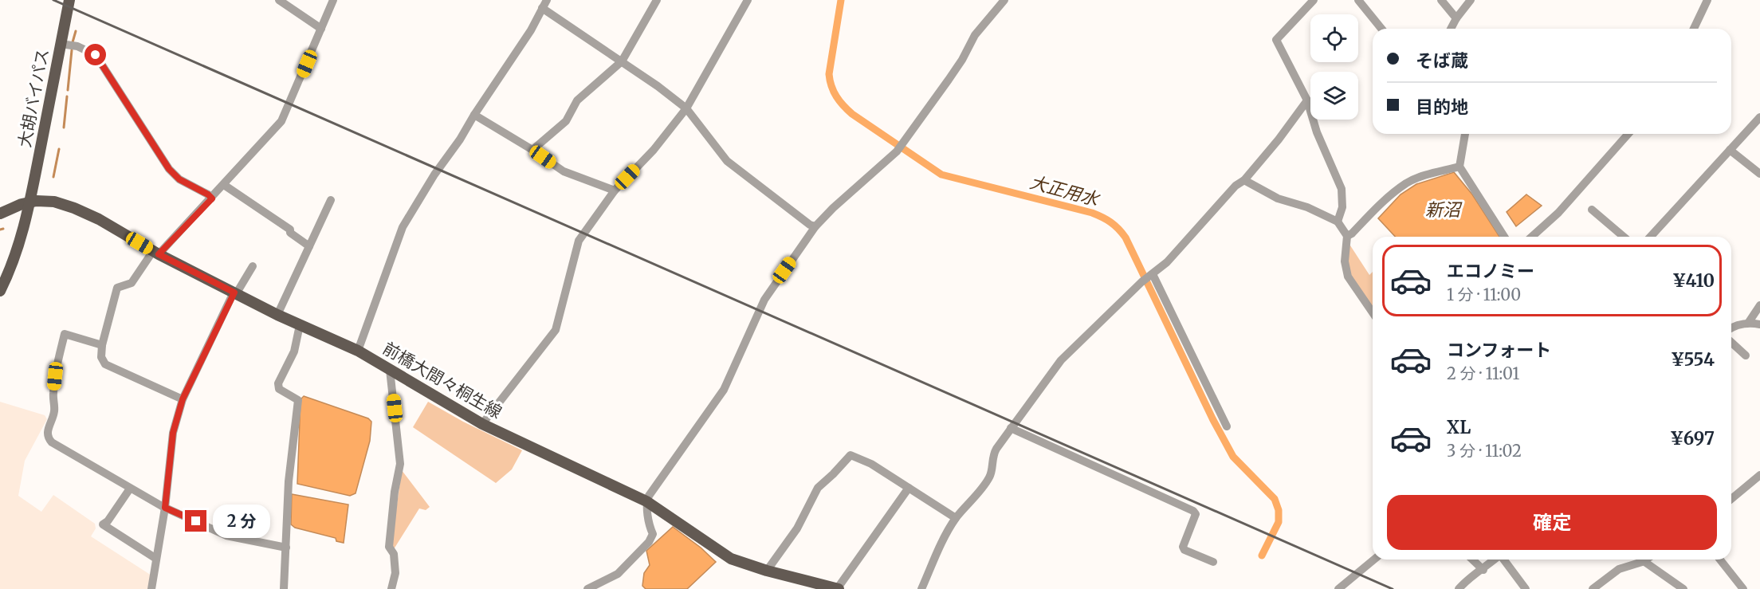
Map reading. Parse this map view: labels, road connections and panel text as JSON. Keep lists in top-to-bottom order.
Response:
{
  "streets": {
    "main road": ["大胡バイパス", "前橋大間々桐生線"]
  },
  "crossings": [
    ["大胡バイパス", "前橋大間々桐生線"]
  ],
  "water": ["大正用水", "新沼"],
  "page": {
    "banner": ["そば蔵", "目的地"],
    "list": [
      {
        "name": "エコノミー",
        "note": "1 分 · 11:00",
        "value": "¥410"
      },
      {
        "name": "コンフォート",
        "note": "2 分 · 11:01",
        "value": "¥554"
      },
      {
        "name": "XL",
        "note": "3 分 · 11:02",
        "value": "¥697"
      }
    ],
    "buttons": "確定",
    "bubble": "2 分"
  }
}
